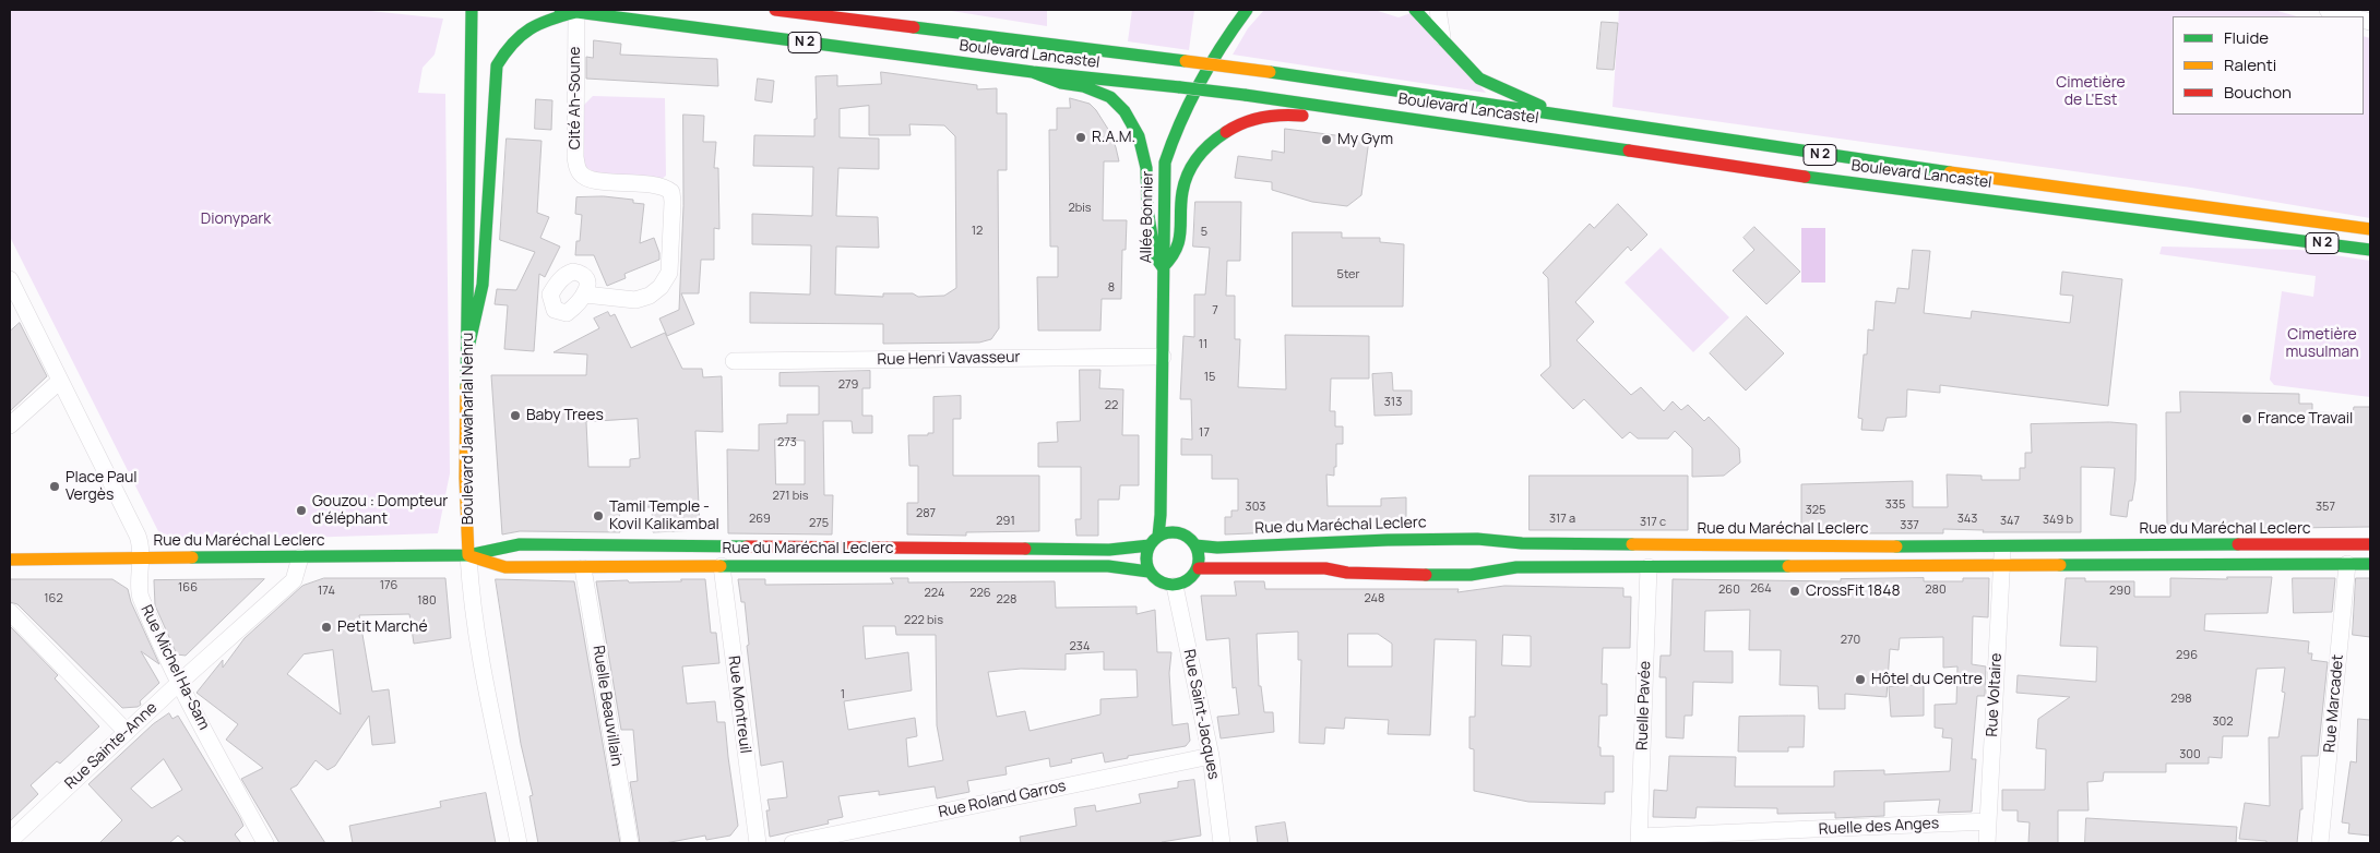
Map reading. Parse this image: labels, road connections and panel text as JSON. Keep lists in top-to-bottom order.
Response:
{
  "streets": {
    "street": [
      "N 2",
      "Boulevard Lancastel",
      "Cité Ah-Soune",
      "Allée Bonnier",
      "Rue Henri Vavasseur",
      "Boulevard Jawaharlal Nehru",
      "Rue du Maréchal Leclerc",
      "Rue Michel Ha-Sam",
      "Rue Voltaire",
      "Rue Marcadet",
      "Rue Montreuil",
      "Ruelle Beauvillain",
      "Ruelle Pavée",
      "Rue Saint-Jacques",
      "Rue Sainte-Anne",
      "Rue Roland Garros",
      "Ruelle des Anges"
    ]
  },
  "crossings": [
    ["Boulevard Lancastel", "Cité Ah-Soune"],
    ["Allée Bonnier", "Rue Henri Vavasseur"],
    ["Allée Bonnier", "Rue du Maréchal Leclerc"],
    ["Allée Bonnier", "Rue Saint-Jacques"],
    ["Boulevard Jawaharlal Nehru", "Rue du Maréchal Leclerc"],
    ["Rue du Maréchal Leclerc", "Rue Michel Ha-Sam"],
    ["Rue du Maréchal Leclerc", "Rue Voltaire"],
    ["Rue du Maréchal Leclerc", "Rue Montreuil"],
    ["Rue du Maréchal Leclerc", "Ruelle Beauvillain"],
    ["Rue du Maréchal Leclerc", "Rue Saint-Jacques"],
    ["Rue du Maréchal Leclerc", "Rue Sainte-Anne"],
    ["Rue Michel Ha-Sam", "Rue Sainte-Anne"],
    ["Rue Voltaire", "Ruelle des Anges"],
    ["Ruelle Pavée", "Ruelle des Anges"],
    ["Rue Saint-Jacques", "Rue Roland Garros"]
  ],
  "parks": ["Cimetière de L'Est", "Dionypark", "Cimetière musulman"],
  "places": [
    "R.A.M.",
    "My Gym",
    "Baby Trees",
    "France Travail",
    "Place Paul Vergès",
    "Gouzou : Dompteur d'éléphant",
    "Tamil Temple - Kovil Kalikambal",
    "CrossFit 1848",
    "Petit Marché",
    "Hôtel du Centre"
  ],
  "house_numbers": [
    "2bis",
    "12",
    "5",
    "5ter",
    "8",
    "7",
    "11",
    "15",
    "279",
    "313",
    "22",
    "17",
    "273",
    "271 bis",
    "335",
    "303",
    "357",
    "325",
    "287",
    "269",
    "317 a",
    "343",
    "349 b",
    "291",
    "347",
    "317 c",
    "275",
    "337",
    "176",
    "166",
    "264",
    "260",
    "280",
    "174",
    "290",
    "224",
    "226",
    "162",
    "248",
    "228",
    "180",
    "222 bis",
    "270",
    "234",
    "296",
    "1",
    "298",
    "302",
    "300"
  ],
  "legend": ["Fluide", "Ralenti", "Bouchon"]
}
